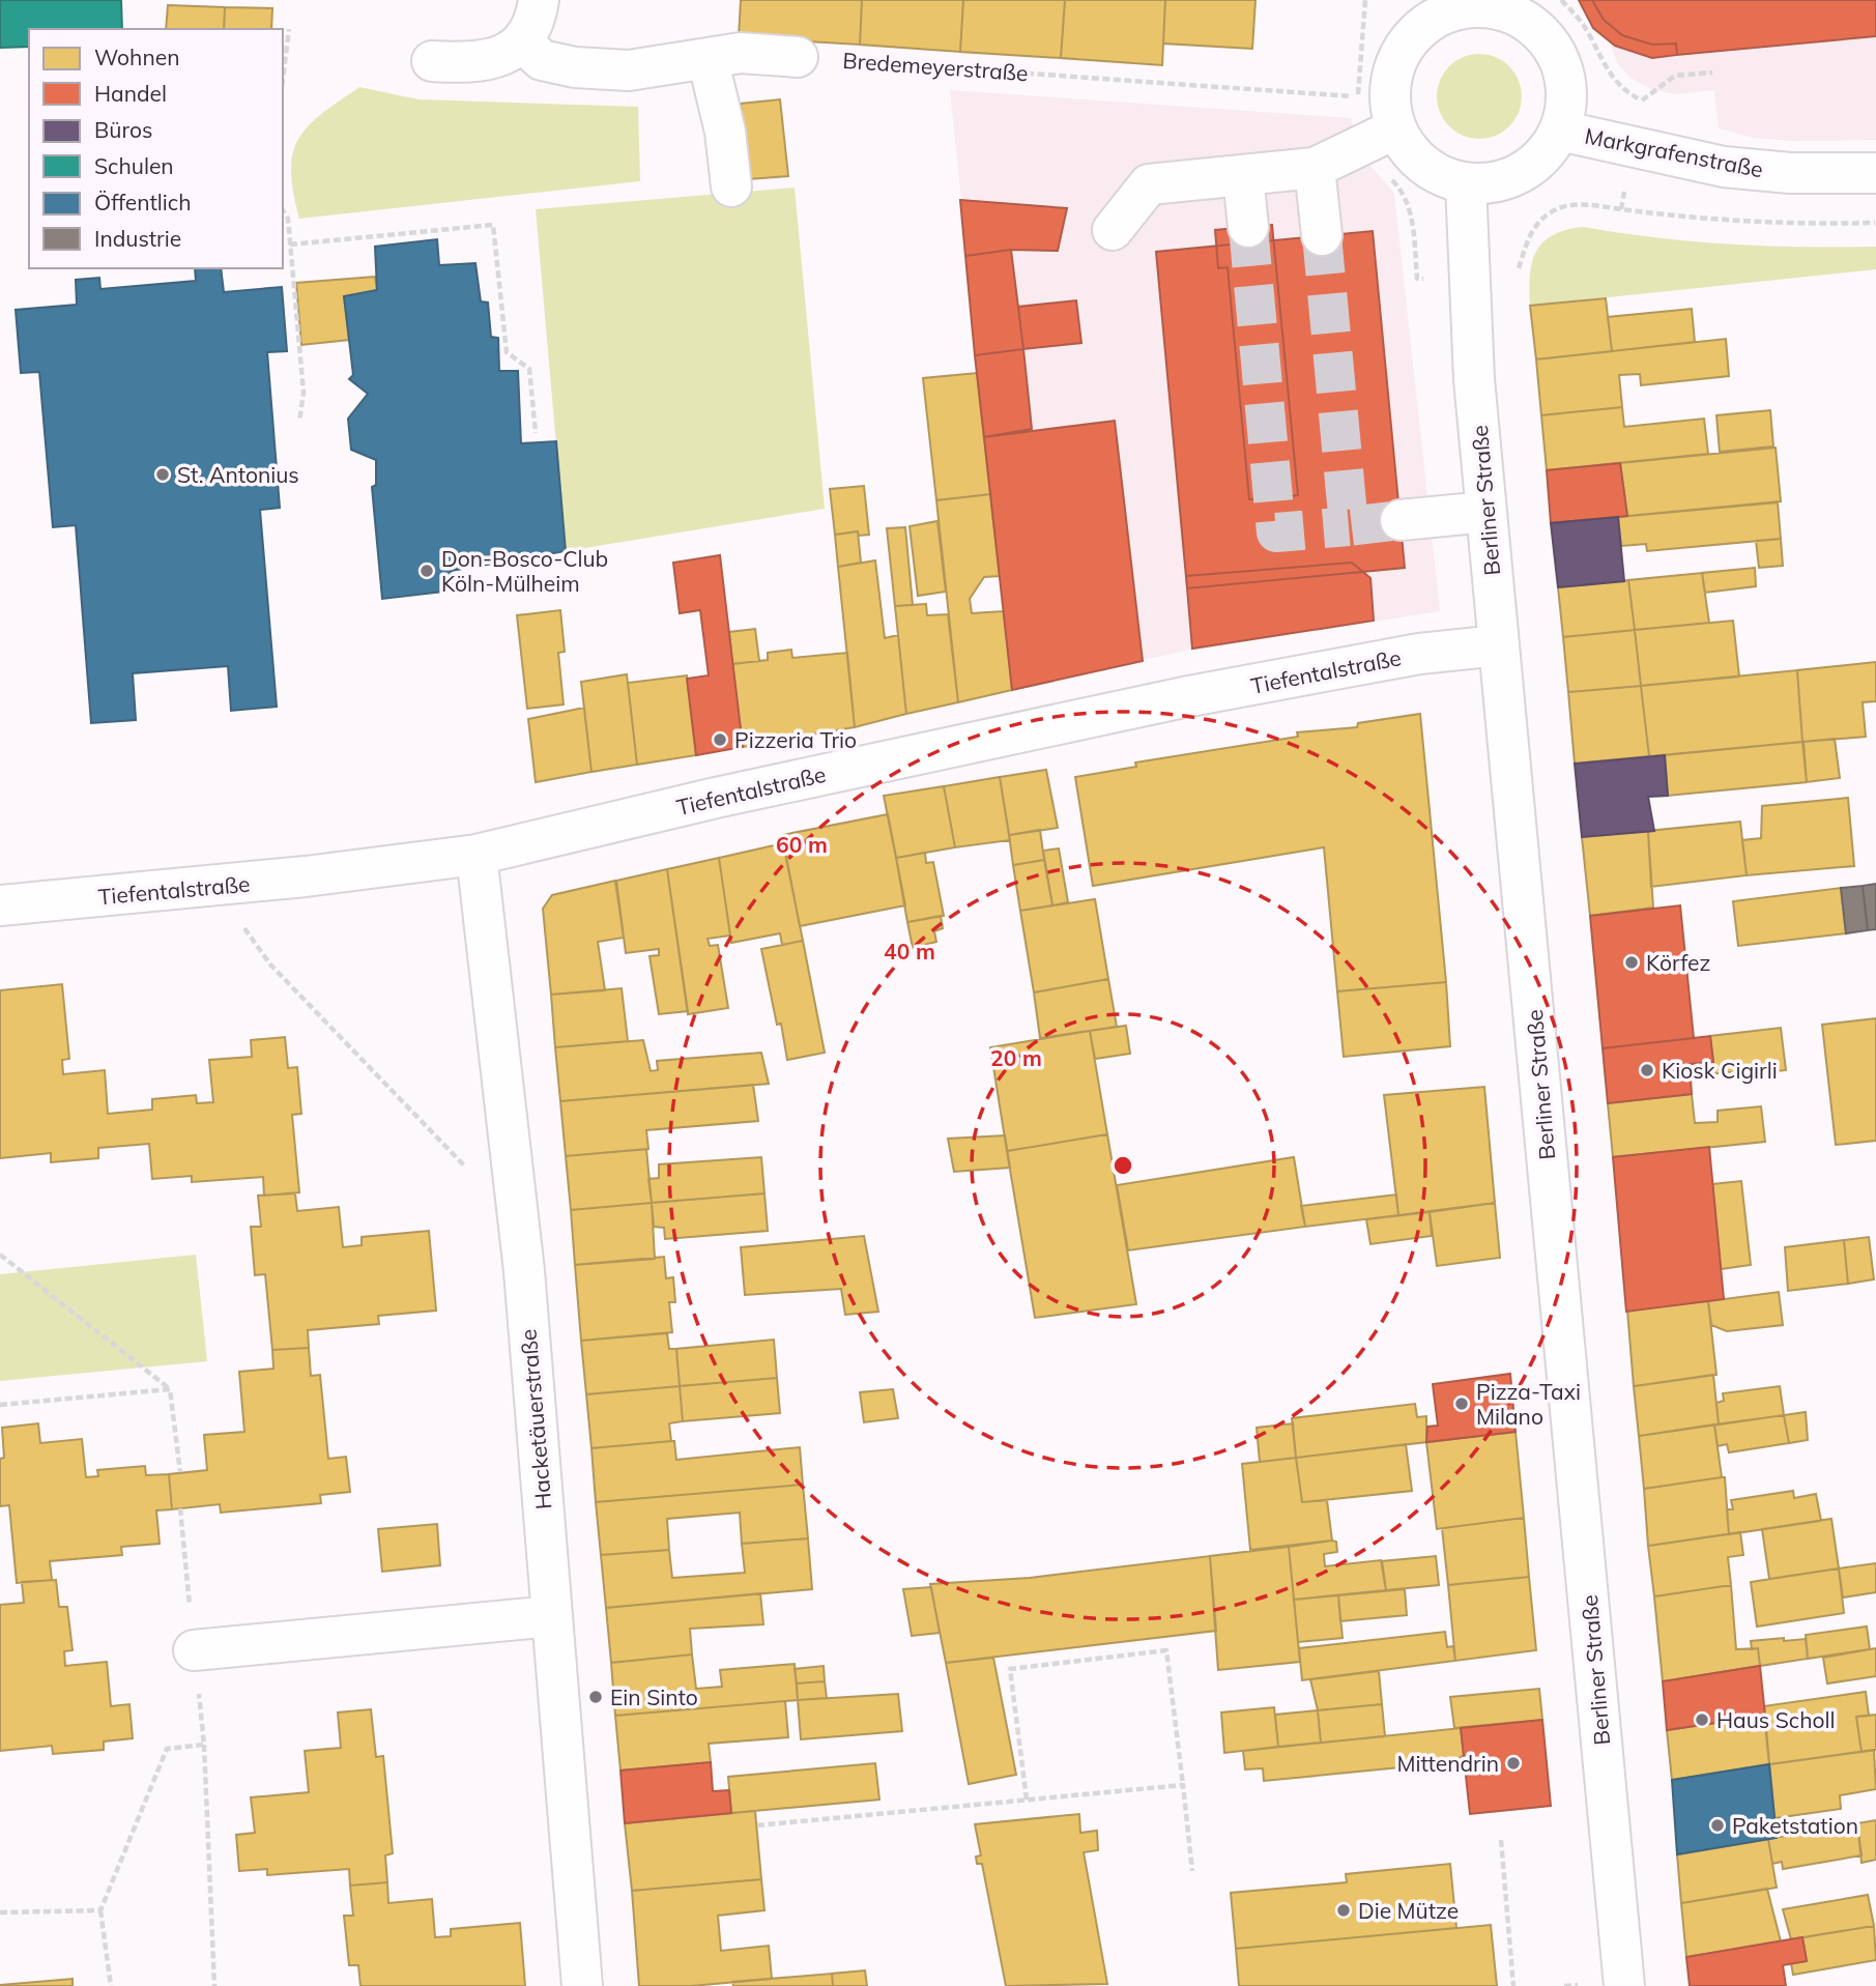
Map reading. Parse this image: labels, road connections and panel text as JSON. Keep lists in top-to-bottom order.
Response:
{
  "streets": {
    "street": [
      "Markgrafenstraße",
      "Berliner Straße",
      "Tiefentalstraße",
      "Hacketäuerstraße"
    ],
    "path": ["Bredemeyerstraße"]
  },
  "crossings": [
    ["Markgrafenstraße", "Berliner Straße"],
    ["Berliner Straße", "Tiefentalstraße"],
    ["Tiefentalstraße", "Hacketäuerstraße"]
  ],
  "places": [
    "St. Antonius",
    "Don-Bosco-Club Köln-Mülheim",
    "Pizzeria Trio",
    "Körfez",
    "Kiosk Cigirli",
    "Pizza-Taxi Milano",
    "Ein Sinto",
    "Haus Scholl",
    "Mittendrin",
    "Paketstation",
    "Die Mütze"
  ],
  "legend": [
    "Wohnen",
    "Handel",
    "Büros",
    "Schulen",
    "Öffentlich",
    "Industrie"
  ],
  "rings": ["60 m", "40 m", "20 m"]
}
